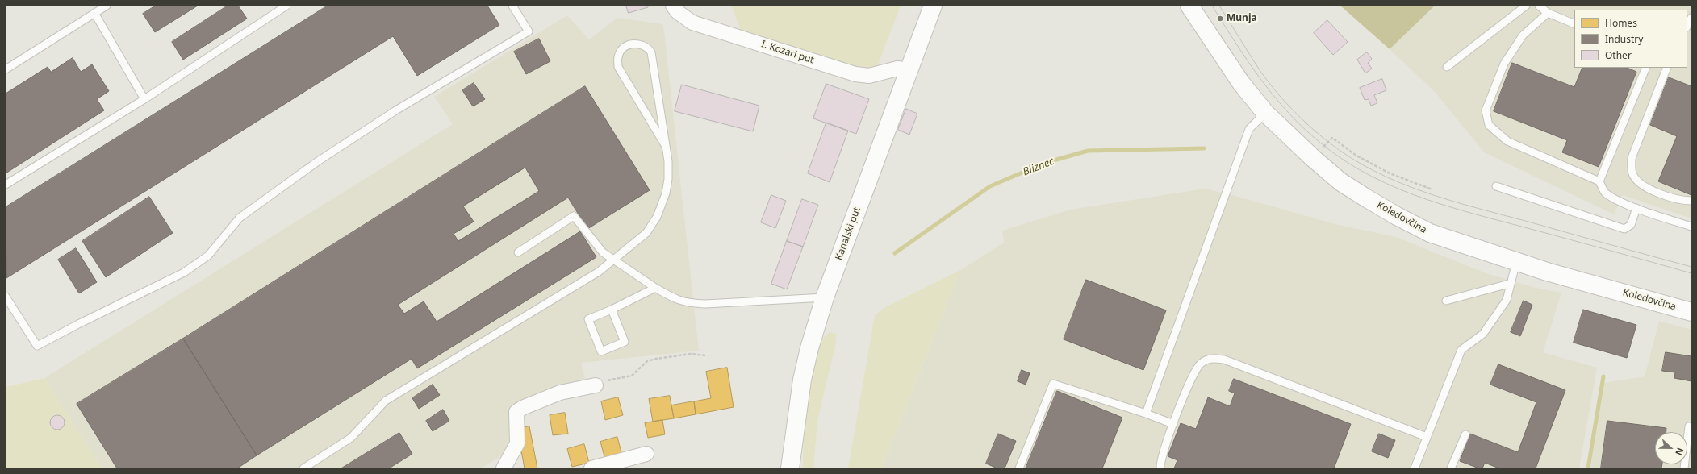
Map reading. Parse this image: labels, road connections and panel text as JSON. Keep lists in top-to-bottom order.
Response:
{
  "streets": {
    "street": ["I. Kozari put", "Koledovčina", "Kanalski put"]
  },
  "crossings": [
    ["I. Kozari put", "Kanalski put"]
  ],
  "water": ["Bliznec"],
  "places": ["Munja"],
  "legend": ["Homes", "Industry", "Other"],
  "north": "right"
}
